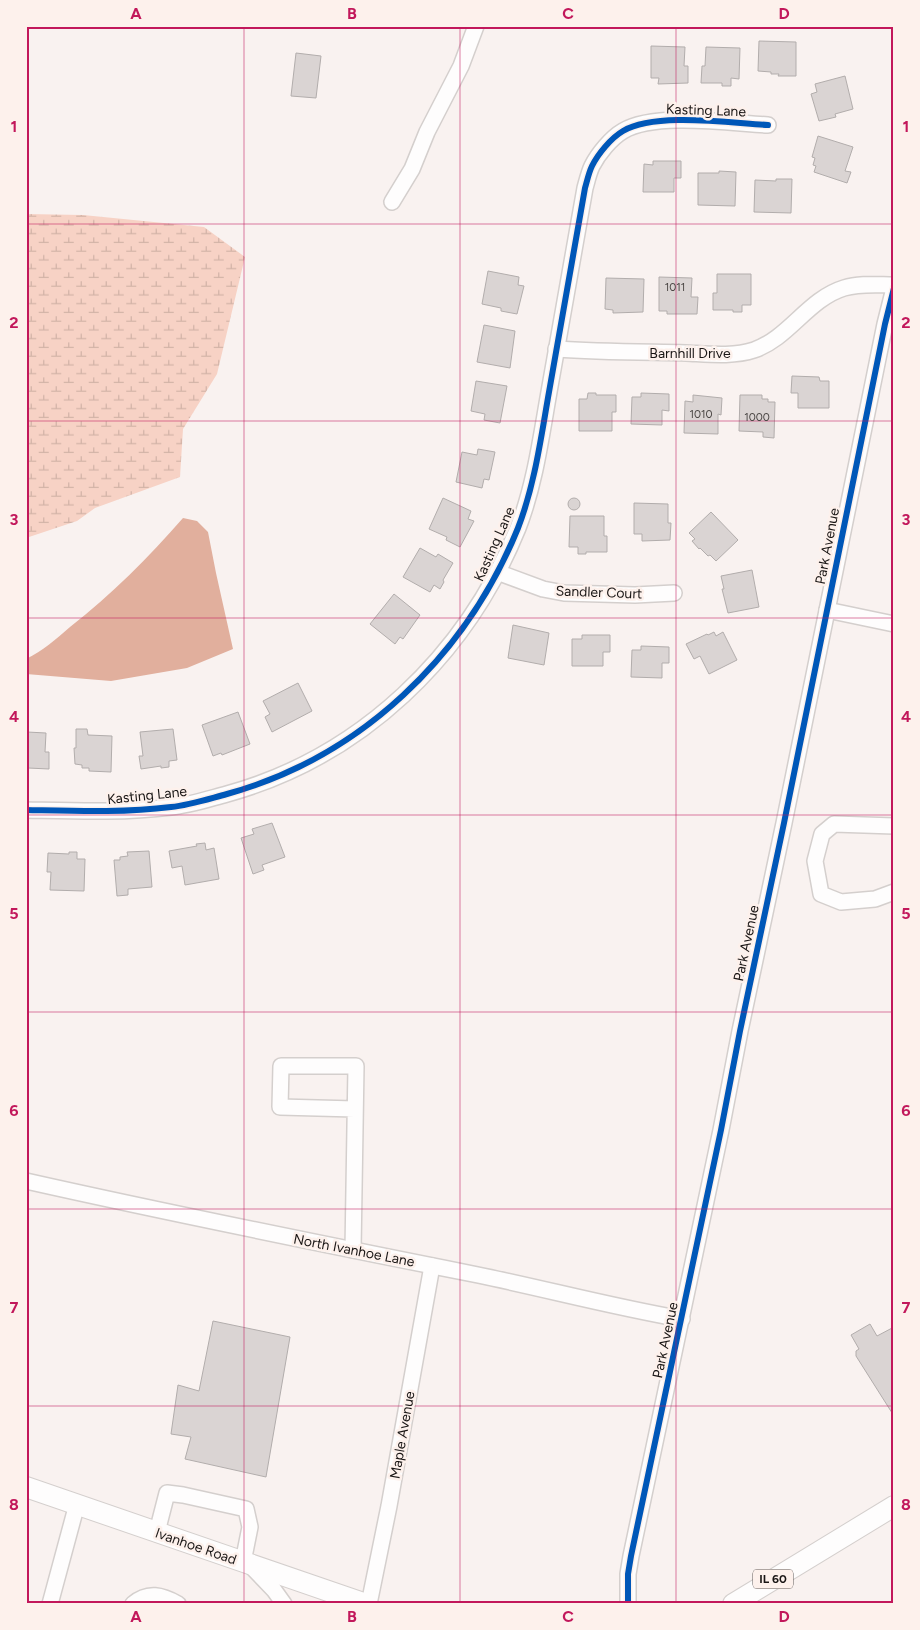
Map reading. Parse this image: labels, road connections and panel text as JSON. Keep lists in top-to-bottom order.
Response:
{
  "streets": {
    "main road": ["Ivanhoe Road", "IL 60"],
    "street": [
      "Kasting Lane",
      "Barnhill Drive",
      "Park Avenue",
      "Sandler Court",
      "North Ivanhoe Lane",
      "Maple Avenue"
    ]
  },
  "crossings": [
    ["Kasting Lane", "Barnhill Drive"],
    ["Kasting Lane", "Sandler Court"],
    ["Barnhill Drive", "Park Avenue"],
    ["Park Avenue", "North Ivanhoe Lane"],
    ["North Ivanhoe Lane", "Maple Avenue"],
    ["Maple Avenue", "Ivanhoe Road"]
  ],
  "house_numbers": ["1011", "1010", "1000"],
  "grid": {
    "columns": [
      "A",
      "B",
      "C",
      "D"
    ],
    "rows": [
      "1",
      "2",
      "3",
      "4",
      "5",
      "6",
      "7",
      "8"
    ]
  }
}
